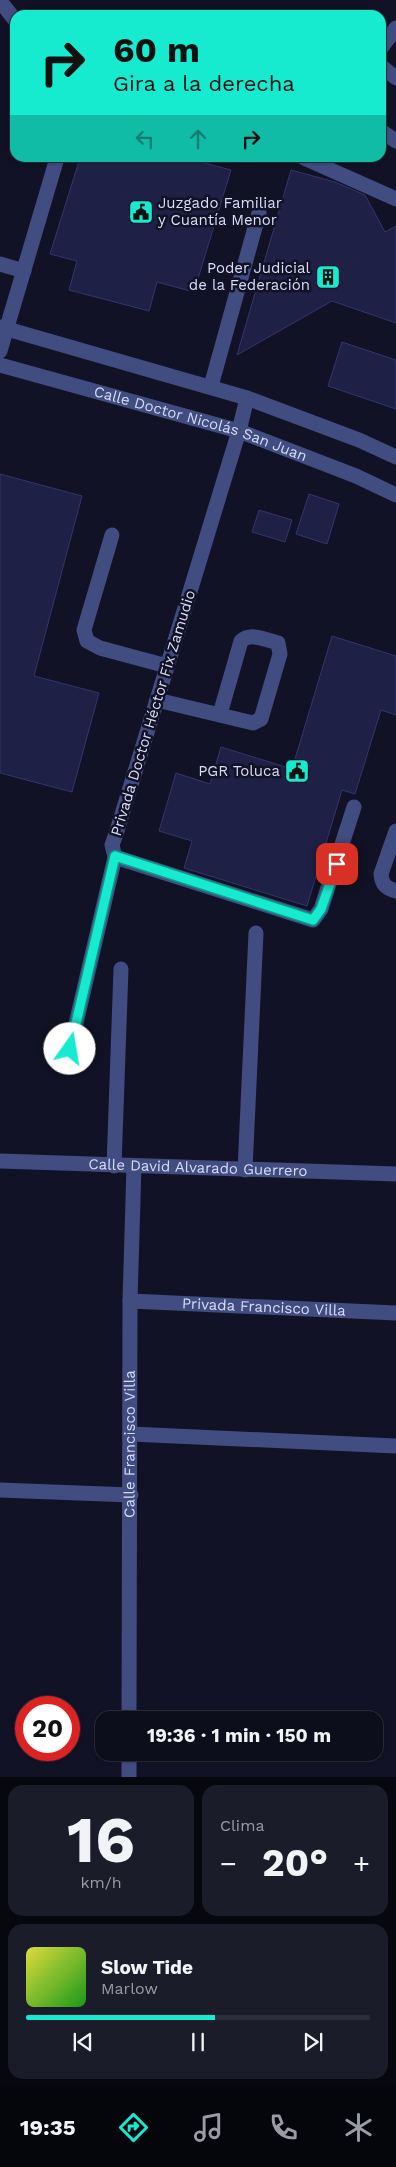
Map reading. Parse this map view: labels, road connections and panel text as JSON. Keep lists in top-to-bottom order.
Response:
{
  "streets": {
    "street": [
      "Calle Doctor Nicolás San Juan",
      "Privada Doctor Héctor Fix Zamudio",
      "Calle David Alvarado Guerrero",
      "Privada Francisco Villa",
      "Calle Francisco Villa"
    ]
  },
  "crossings": [
    ["Calle Doctor Nicolás San Juan", "Privada Doctor Héctor Fix Zamudio"],
    ["Calle David Alvarado Guerrero", "Calle Francisco Villa"],
    ["Privada Francisco Villa", "Calle Francisco Villa"]
  ],
  "places": {
    "public building": ["Juzgado Familiar y Cuantía Menor", "PGR Toluca"],
    "building": ["Poder Judicial de la Federación"]
  },
  "page": {
    "turn": ["60 m", "Gira a la derecha"],
    "limit": "20",
    "trip": "19:36 · 1 min · 150 m",
    "tile": [
      ["16", "km/h"],
      "Clima"
    ],
    "heat": ["−", "20°", "+"],
    "song": ["Slow Tide", "Marlow"],
    "tabs": "19:35"
  }
}
